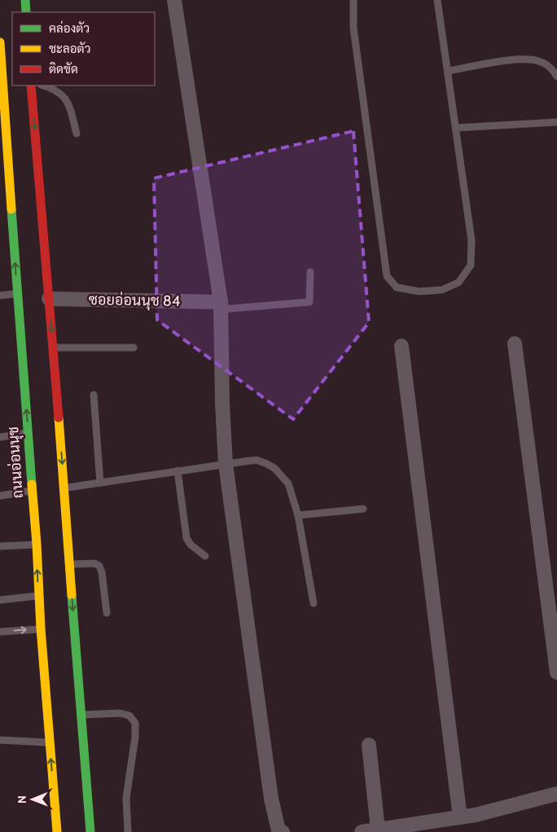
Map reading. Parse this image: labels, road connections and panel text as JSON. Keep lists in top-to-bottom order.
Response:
{
  "streets": {
    "main road": ["ถนนอ่อนนุช"],
    "street": ["ซอยอ่อนนุช 84"]
  },
  "legend": ["คล่องตัว", "ชะลอตัว", "ติดขัด"],
  "north": "left"
}
